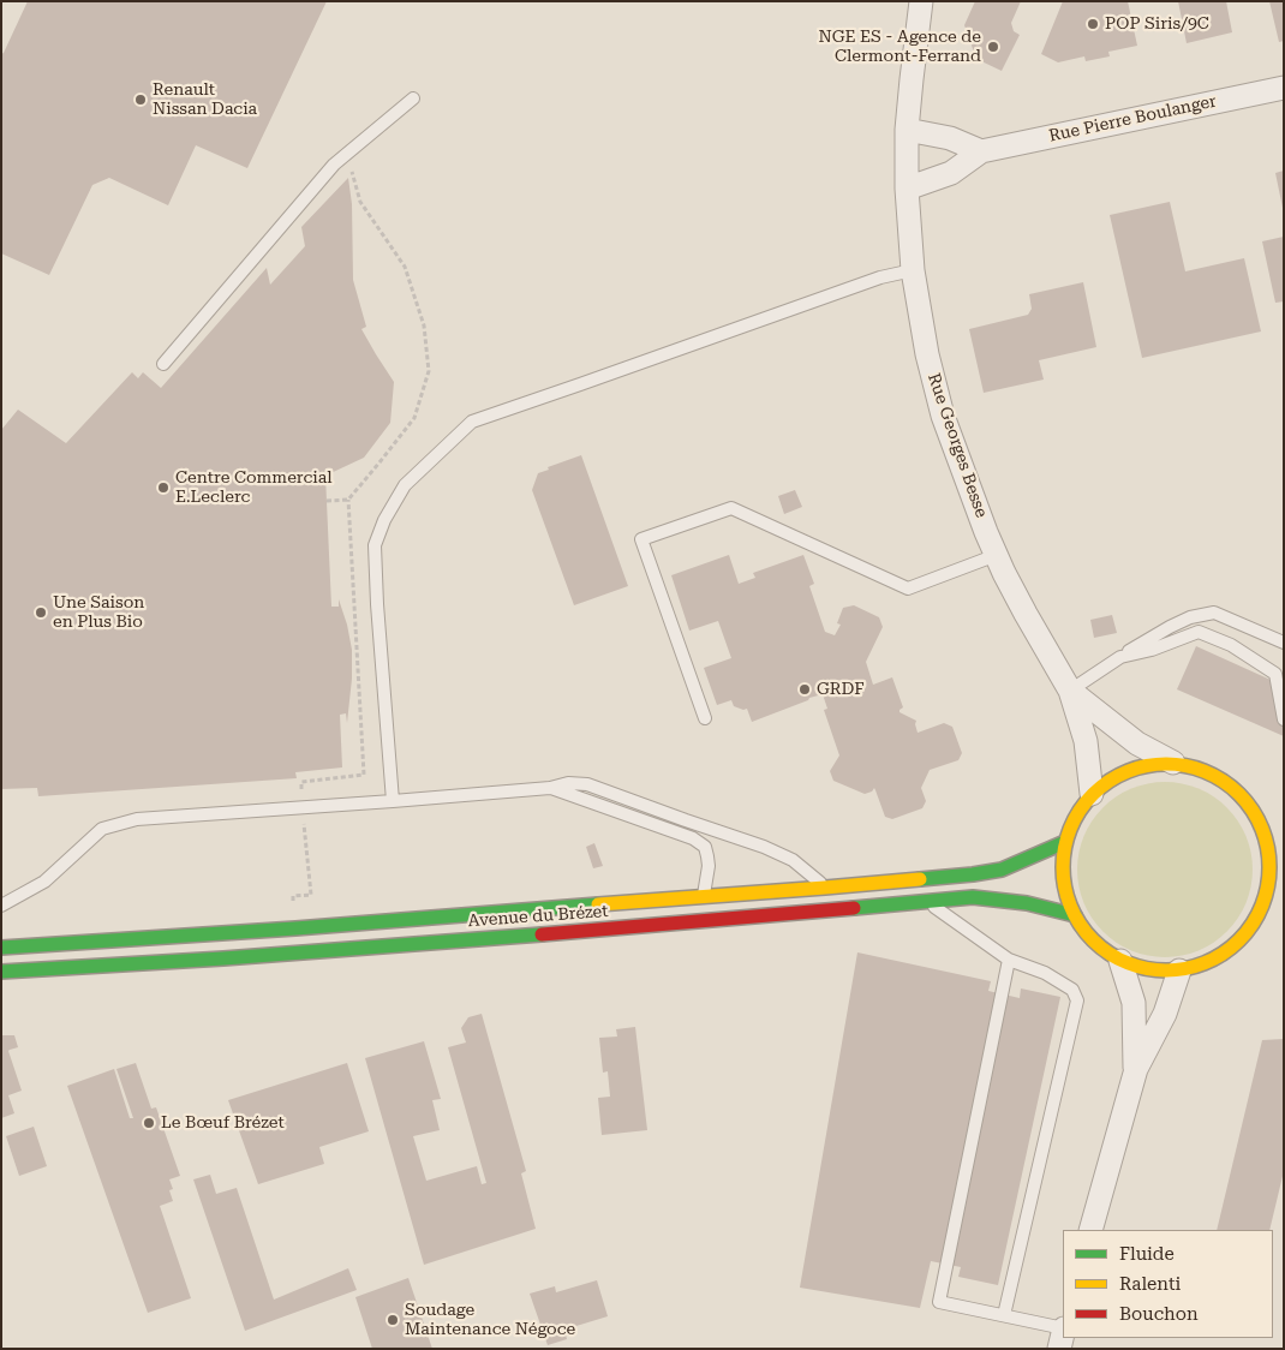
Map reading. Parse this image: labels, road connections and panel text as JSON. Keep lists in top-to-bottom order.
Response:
{
  "streets": {
    "street": ["Rue Pierre Boulanger", "Rue Georges Besse", "Avenue du Brézet"]
  },
  "crossings": [
    ["Rue Pierre Boulanger", "Rue Georges Besse"],
    ["Rue Georges Besse", "Avenue du Brézet"]
  ],
  "places": [
    "POP Siris/9C",
    "NGE ES - Agence de Clermont-Ferrand",
    "Renault Nissan Dacia",
    "Centre Commercial E.Leclerc",
    "Une Saison en Plus Bio",
    "GRDF",
    "Le Bœuf Brézet",
    "Soudage Maintenance Négoce"
  ],
  "legend": ["Fluide", "Ralenti", "Bouchon"]
}
